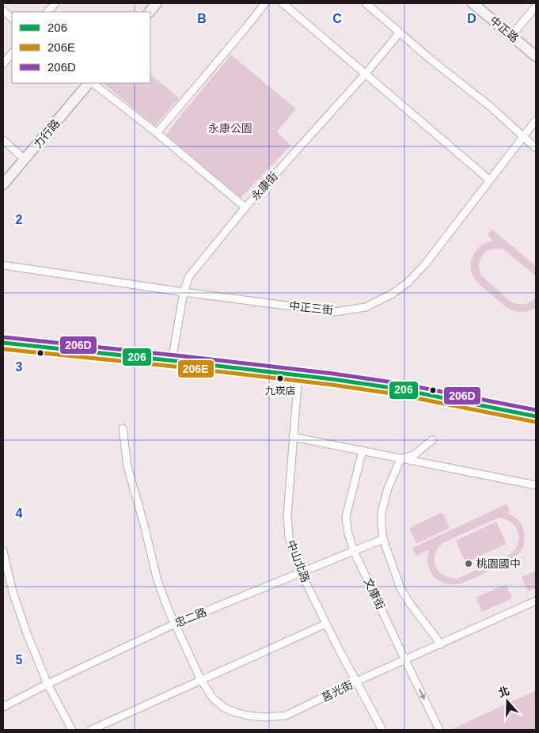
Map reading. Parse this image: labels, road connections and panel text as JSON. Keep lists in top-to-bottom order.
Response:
{
  "streets": {
    "main road": ["中正路", "力行路"],
    "street": [
      "永康街",
      "中正三街",
      "中山北路",
      "文康街",
      "忠二路",
      "莒光街"
    ]
  },
  "crossings": [
    ["永康街", "中正三街"],
    ["中山北路", "忠二路"],
    ["中山北路", "莒光街"],
    ["文康街", "忠二路"],
    ["文康街", "莒光街"],
    ["忠二路", "莒光街"]
  ],
  "parks": ["永康公園"],
  "places": ["九崁店", "桃園國中"],
  "lines": ["transit line 206D", "transit line 206", "transit line 206E"],
  "legend": ["206", "206E", "206D"],
  "north": "top",
  "grid": {
    "columns": ["B", "C", "D"],
    "rows": [
      "2",
      "3",
      "4",
      "5"
    ]
  }
}
